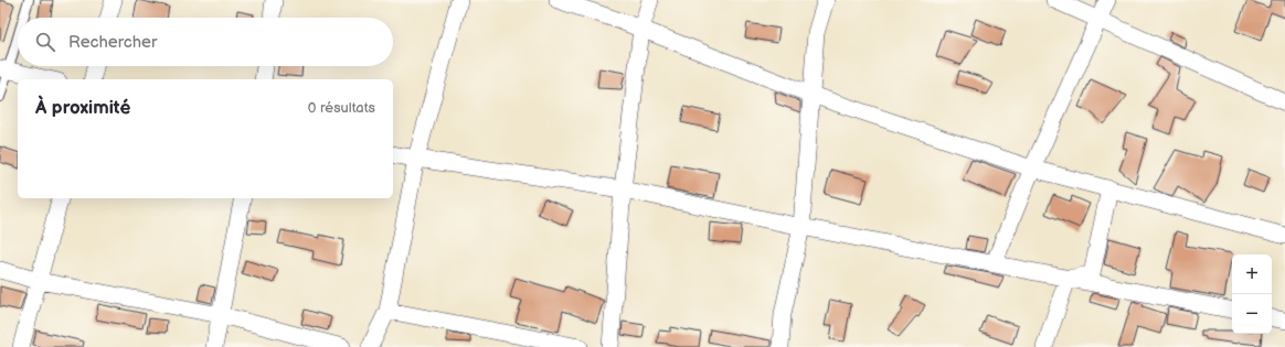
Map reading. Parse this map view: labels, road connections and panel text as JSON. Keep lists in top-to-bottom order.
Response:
{
  "page": {
    "search": "Rechercher",
    "heading": ["À proximité", "0 résultats"],
    "map_buttons": ["+", "−"]
  }
}
